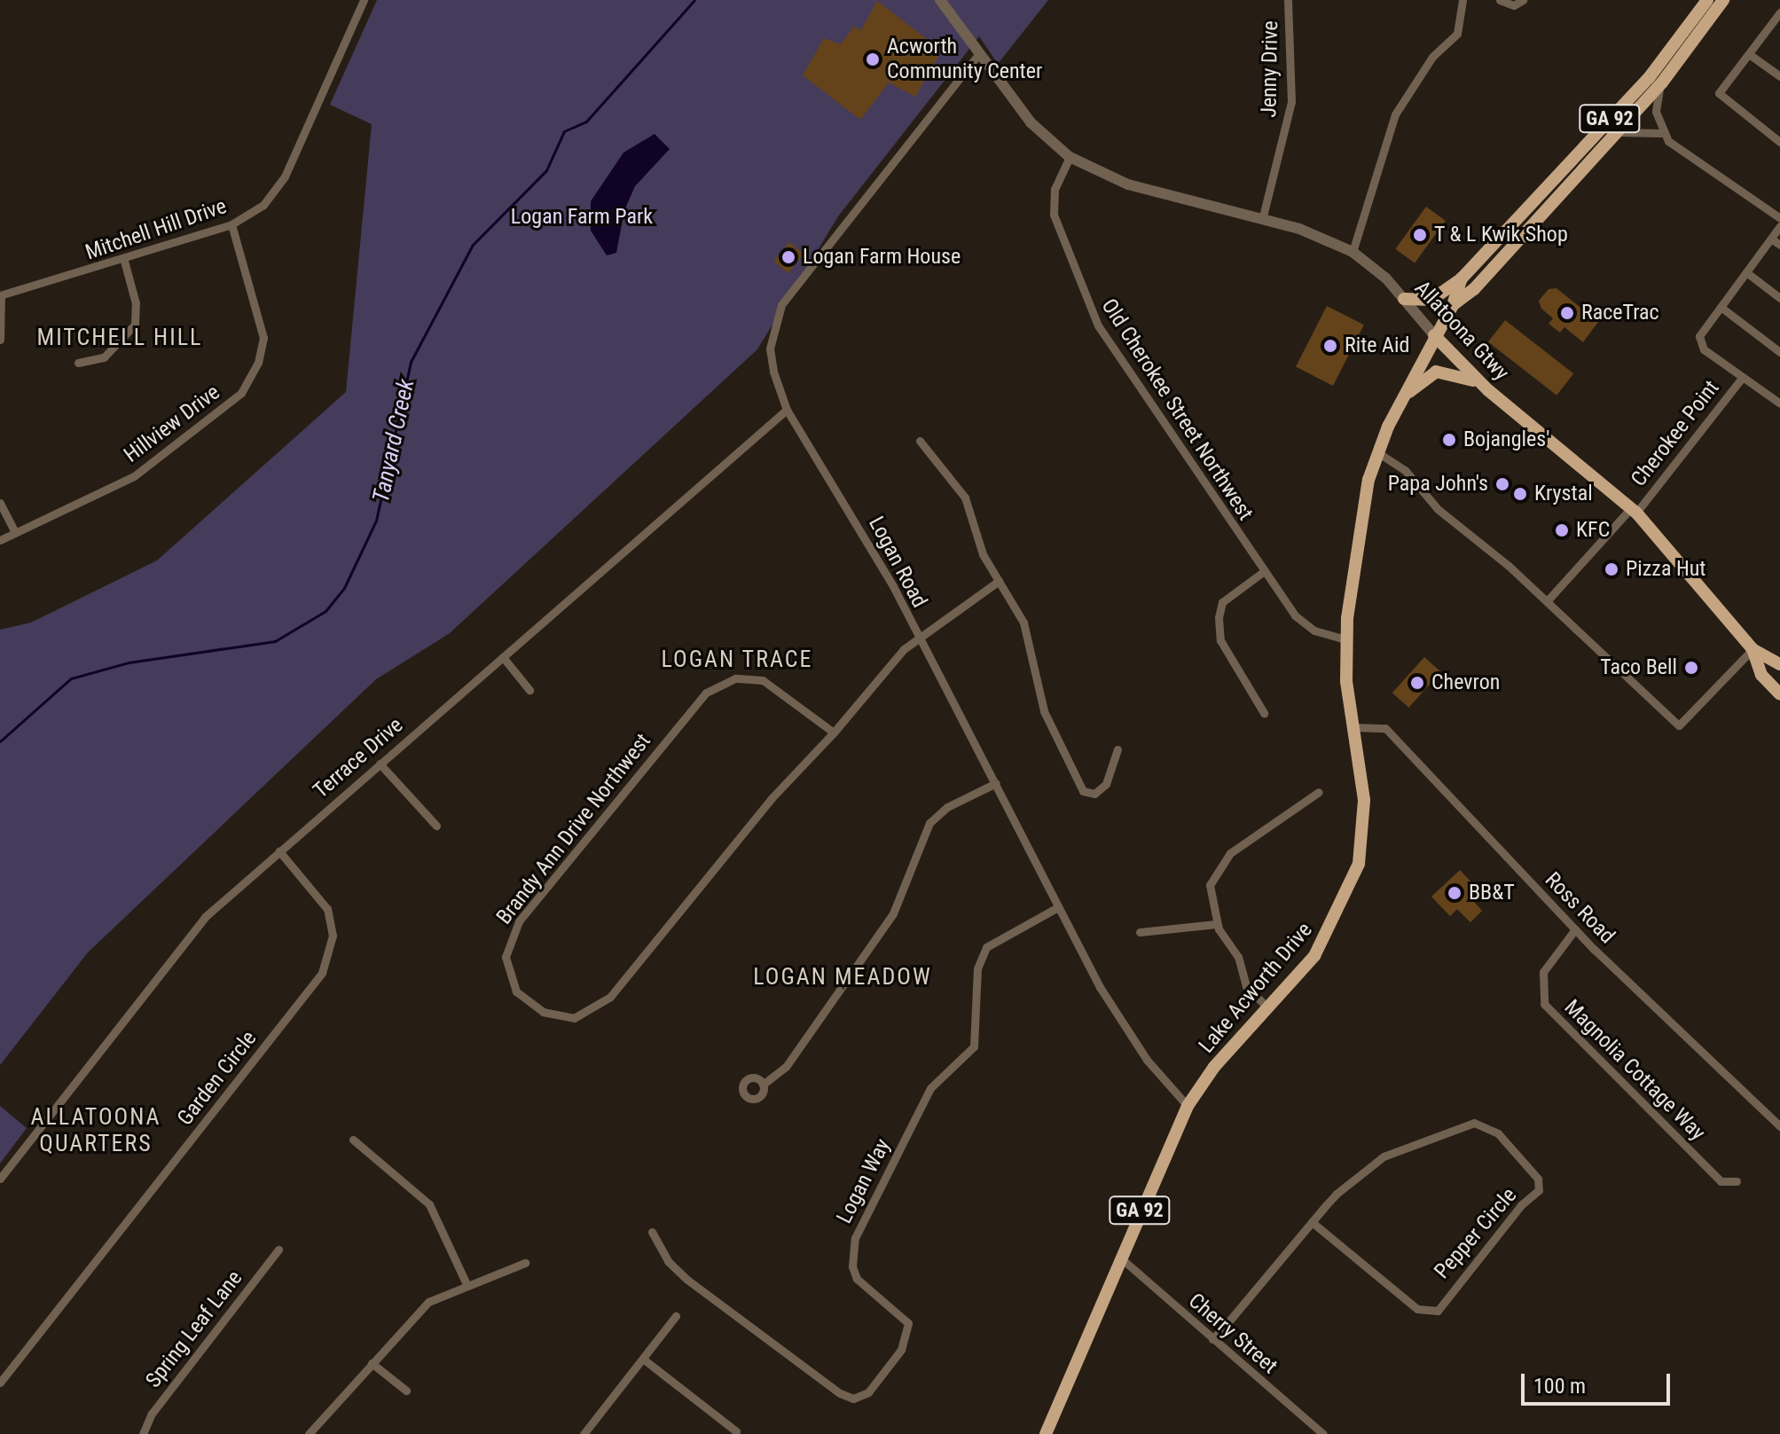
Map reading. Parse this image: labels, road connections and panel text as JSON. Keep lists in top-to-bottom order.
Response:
{
  "streets": {
    "main road": ["GA 92", "Allatoona Gtwy", "Lake Acworth Drive"],
    "street": [
      "Jenny Drive",
      "Mitchell Hill Drive",
      "Old Cherokee Street Northwest",
      "Hillview Drive",
      "Cherokee Point",
      "Logan Road",
      "Terrace Drive",
      "Brandy Ann Drive Northwest",
      "Ross Road",
      "Magnolia Cottage Way",
      "Garden Circle",
      "Logan Way",
      "Pepper Circle",
      "Spring Leaf Lane",
      "Cherry Street"
    ]
  },
  "crossings": [
    ["Jenny Drive", "Allatoona Gtwy"],
    ["Mitchell Hill Drive", "Hillview Drive"],
    ["Allatoona Gtwy", "Old Cherokee Street Northwest"],
    ["Allatoona Gtwy", "Cherokee Point"],
    ["Allatoona Gtwy", "Logan Road"],
    ["Allatoona Gtwy", "Lake Acworth Drive"],
    ["Old Cherokee Street Northwest", "Lake Acworth Drive"],
    ["Logan Road", "Terrace Drive"],
    ["Logan Road", "Brandy Ann Drive Northwest"],
    ["Logan Road", "Lake Acworth Drive"],
    ["Logan Road", "Logan Way"],
    ["Terrace Drive", "Garden Circle"],
    ["Ross Road", "Lake Acworth Drive"],
    ["Ross Road", "Magnolia Cottage Way"],
    ["Lake Acworth Drive", "Cherry Street"],
    ["Pepper Circle", "Cherry Street"]
  ],
  "districts": [
    "MITCHELL HILL",
    "LOGAN TRACE",
    "LOGAN MEADOW",
    "ALLATOONA QUARTERS"
  ],
  "water": ["Tanyard Creek"],
  "parks": ["Logan Farm Park"],
  "places": [
    "Acworth Community Center",
    "T & L Kwik Shop",
    "Logan Farm House",
    "RaceTrac",
    "Rite Aid",
    "Bojangles'",
    "Papa John's",
    "Krystal",
    "KFC",
    "Pizza Hut",
    "Taco Bell",
    "Chevron",
    "BB&T"
  ],
  "scale_bar": "100 m"
}
